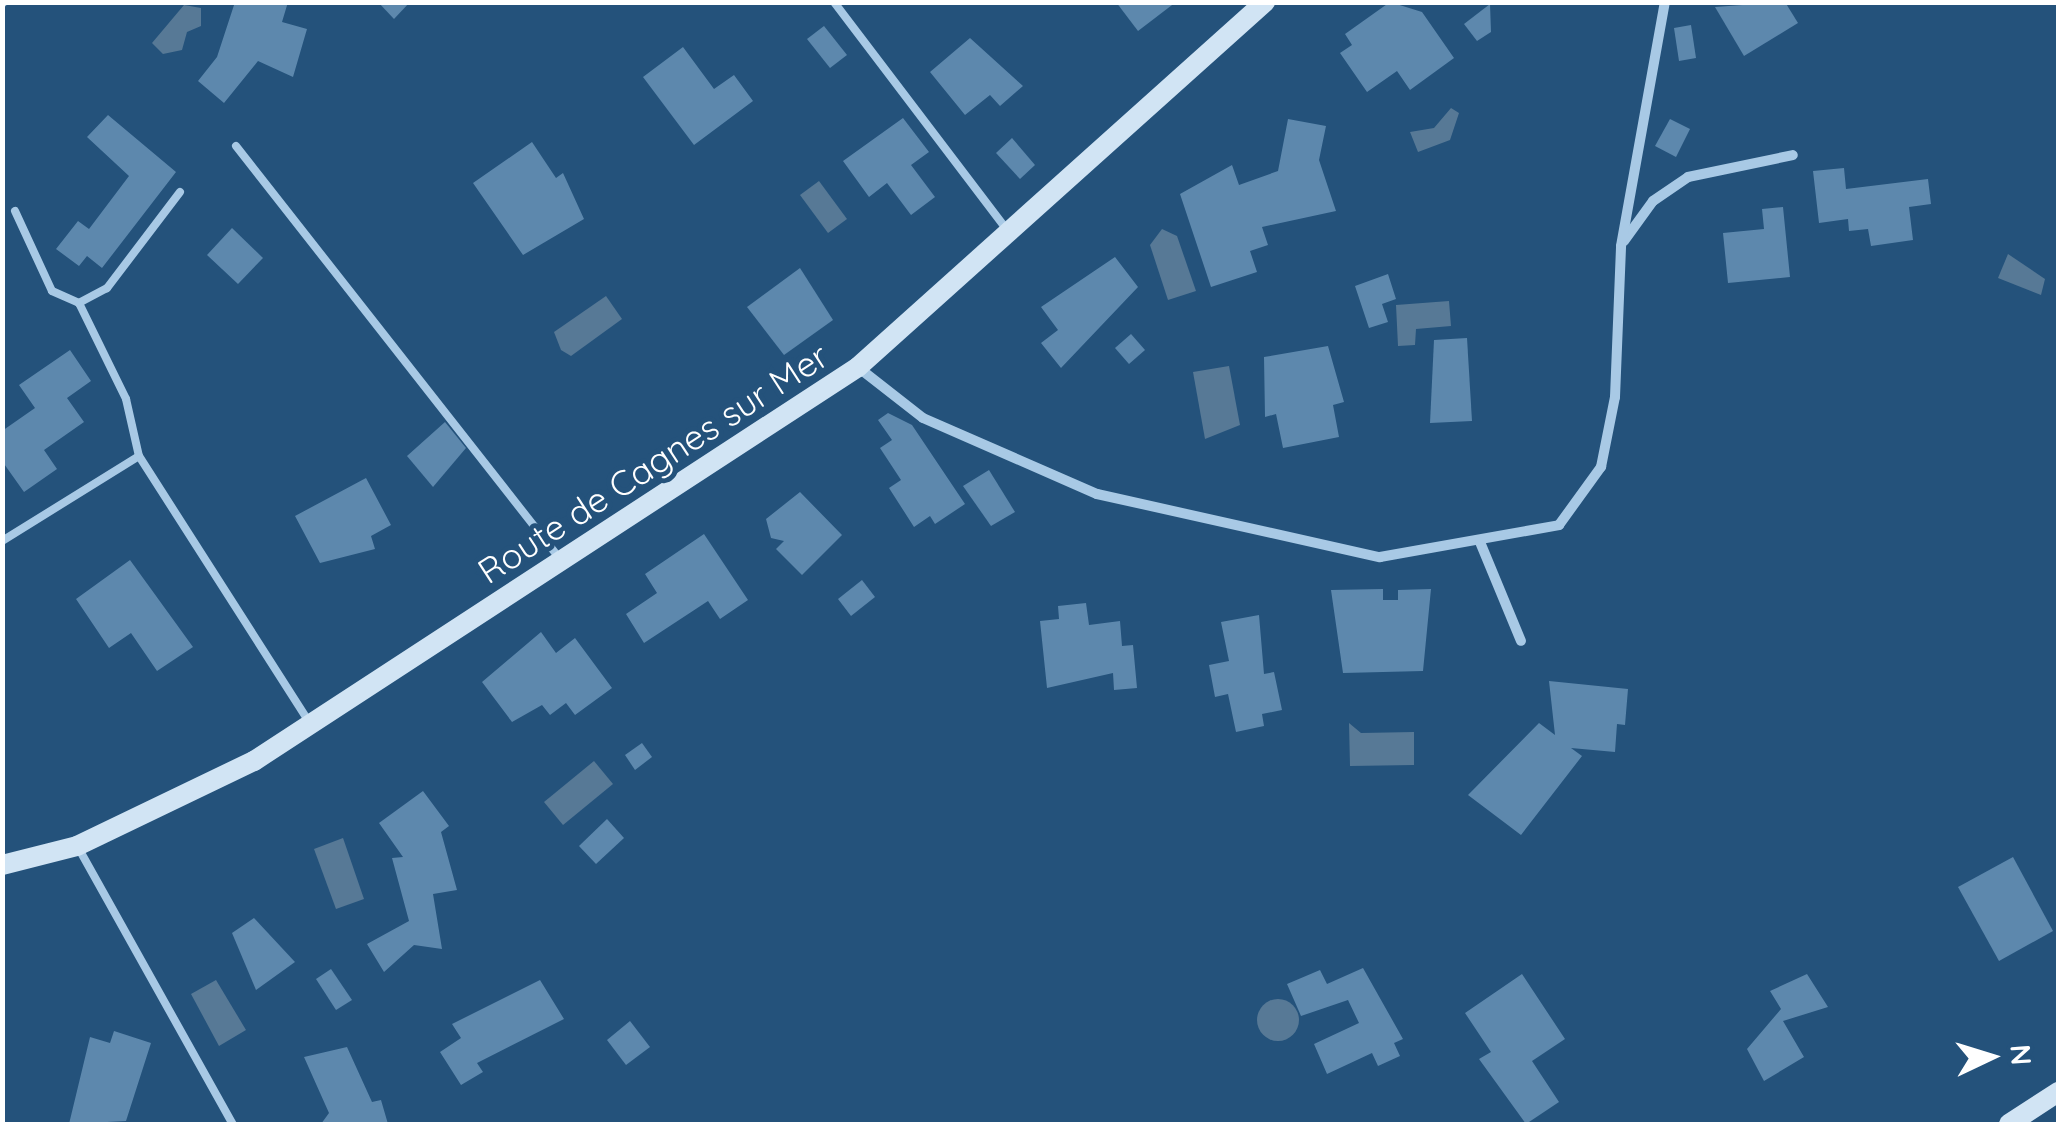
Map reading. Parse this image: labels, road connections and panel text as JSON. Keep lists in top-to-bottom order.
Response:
{
  "streets": {
    "main road": ["Route de Cagnes sur Mer"]
  },
  "north": "right"
}
